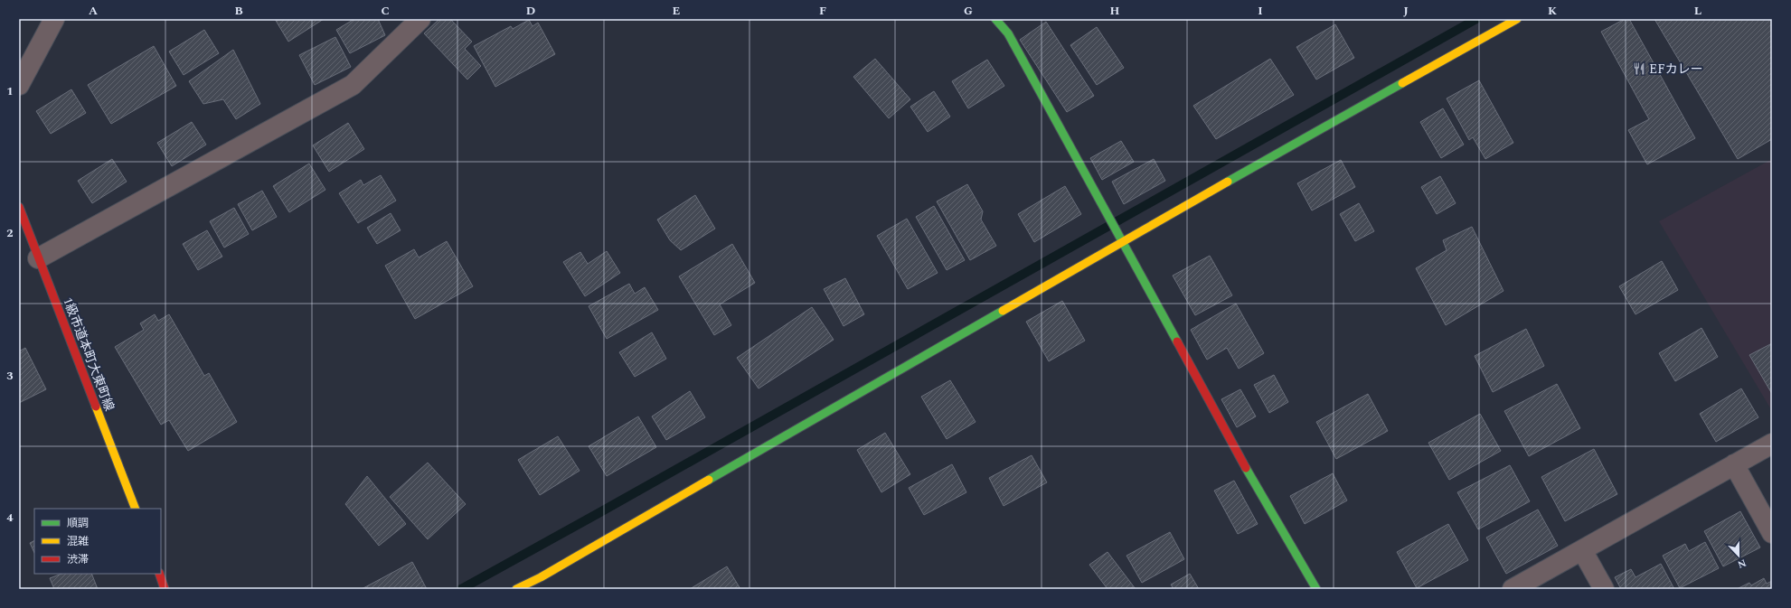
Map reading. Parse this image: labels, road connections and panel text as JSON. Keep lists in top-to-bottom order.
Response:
{
  "streets": {
    "street": ["1級市道本町大東町線"]
  },
  "places": {
    "restaurant": ["EFカレー"]
  },
  "legend": ["順調", "混雑", "渋滞"],
  "north": "bottom",
  "grid": {
    "columns": [
      "A",
      "B",
      "C",
      "D",
      "E",
      "F",
      "G",
      "H",
      "I",
      "J",
      "K",
      "L"
    ],
    "rows": [
      "1",
      "2",
      "3",
      "4"
    ]
  }
}
